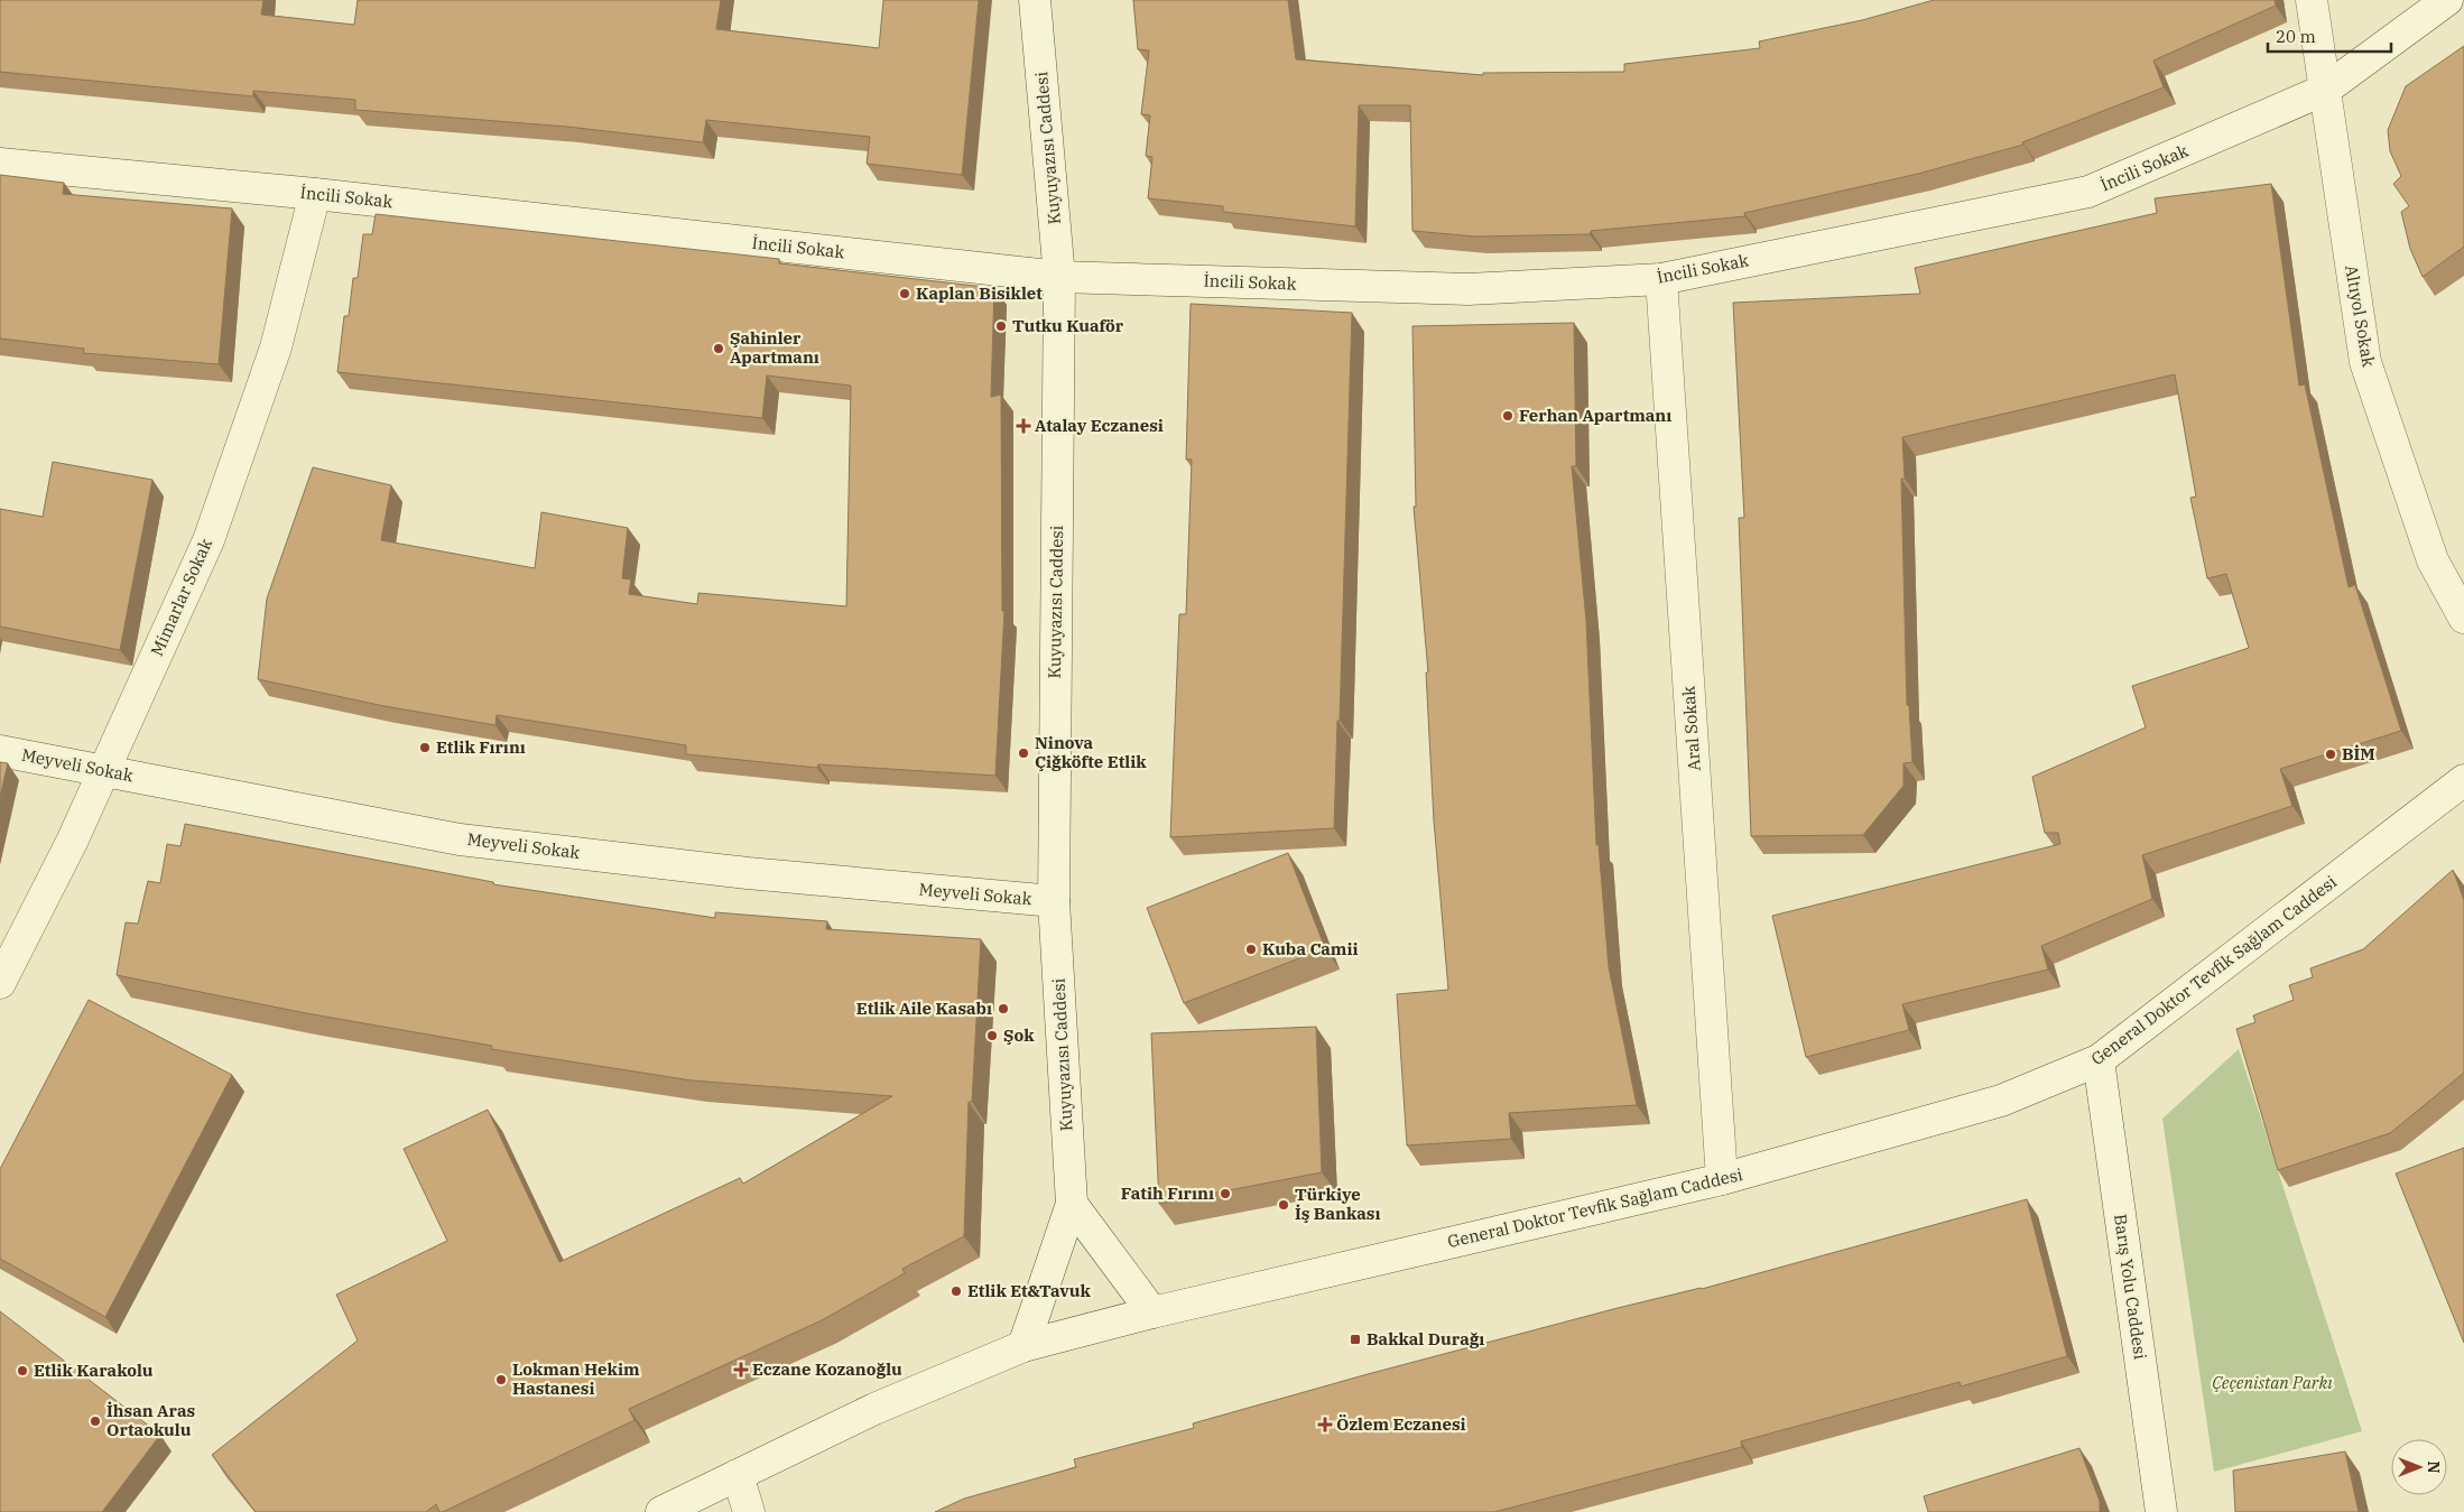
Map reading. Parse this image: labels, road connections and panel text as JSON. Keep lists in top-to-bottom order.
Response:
{
  "streets": {
    "street": [
      "Kuyuyazısı Caddesi",
      "İncili Sokak",
      "Altıyol Sokak",
      "Mimarlar Sokak",
      "Aral Sokak",
      "Meyveli Sokak",
      "General Doktor Tevfik Sağlam Caddesi",
      "Barış Yolu Caddesi"
    ]
  },
  "crossings": [
    ["Kuyuyazısı Caddesi", "İncili Sokak"],
    ["Kuyuyazısı Caddesi", "Meyveli Sokak"],
    ["İncili Sokak", "Altıyol Sokak"],
    ["İncili Sokak", "Mimarlar Sokak"],
    ["İncili Sokak", "Aral Sokak"],
    ["Mimarlar Sokak", "Meyveli Sokak"],
    ["Aral Sokak", "General Doktor Tevfik Sağlam Caddesi"],
    ["General Doktor Tevfik Sağlam Caddesi", "Barış Yolu Caddesi"]
  ],
  "parks": ["Çeçenistan Parkı"],
  "places": {
    "other": [
      "Kaplan Bisiklet",
      "Tutku Kuaför",
      "Şahinler Apartmanı",
      "Ferhan Apartmanı",
      "Etlik Fırını",
      "Ninova Çiğköfte Etlik",
      "BİM",
      "Kuba Camii",
      "Etlik Aile Kasabı",
      "Şok",
      "Fatih Fırını",
      "Türkiye İş Bankası",
      "Etlik Et&Tavuk",
      "Etlik Karakolu",
      "Lokman Hekim Hastanesi",
      "İhsan Aras Ortaokulu"
    ],
    "health": ["Atalay Eczanesi", "Eczane Kozanoğlu", "Özlem Eczanesi"],
    "transit": ["Bakkal Durağı"]
  },
  "scale_bar": "20 m",
  "north": "right"
}
